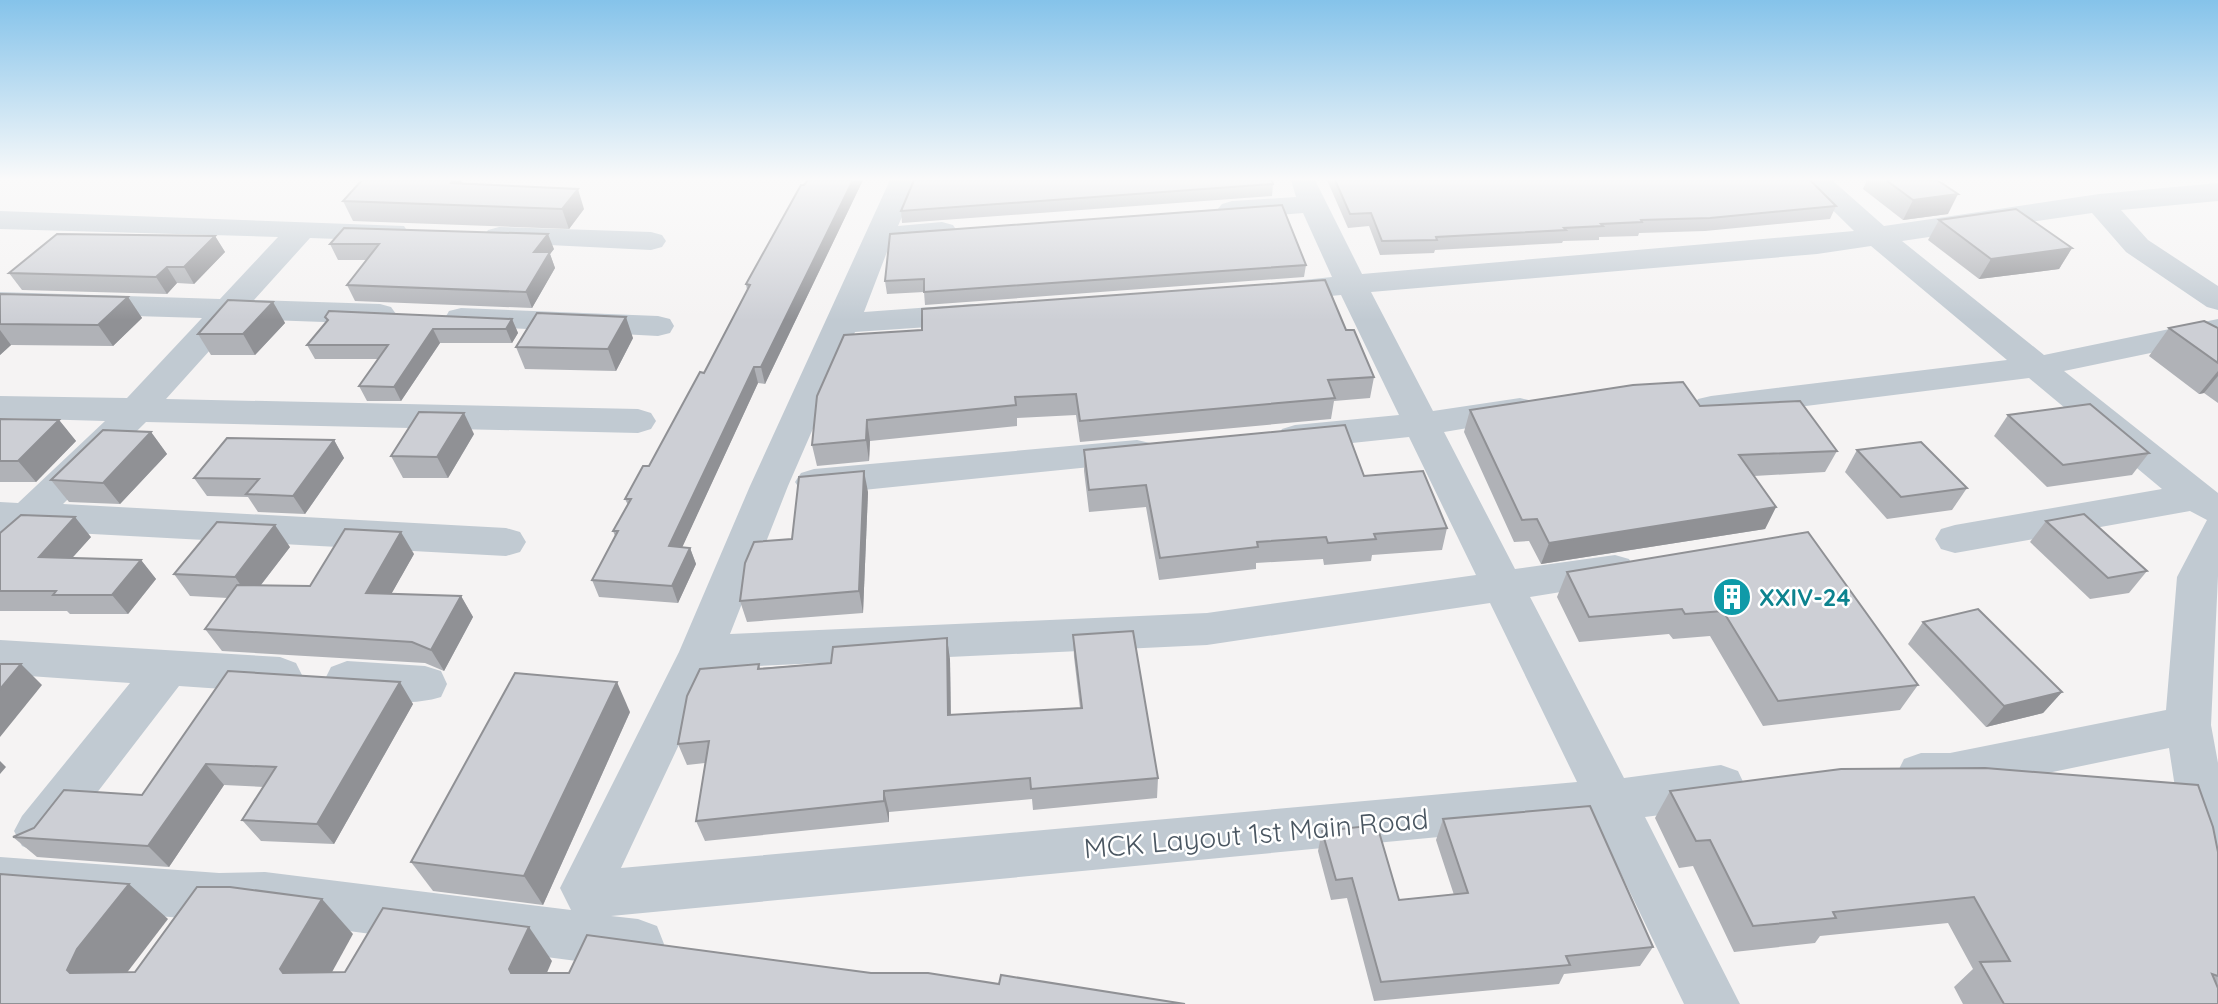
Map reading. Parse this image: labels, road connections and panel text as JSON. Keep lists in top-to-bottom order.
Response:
{
  "streets": {
    "street": ["MCK Layout 1st Main Road"]
  },
  "places": {
    "building": ["XXIV-24"]
  }
}
